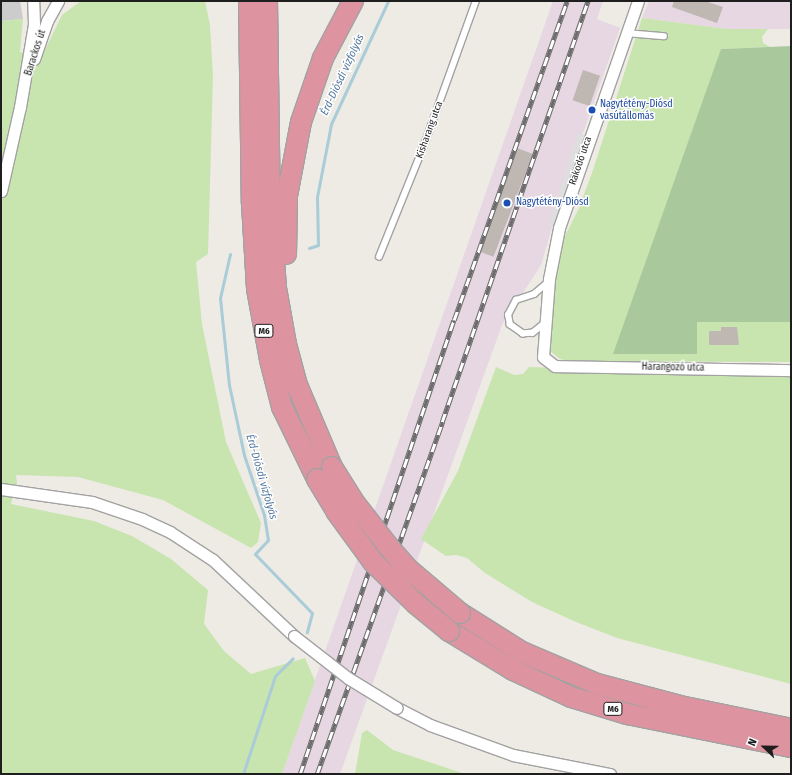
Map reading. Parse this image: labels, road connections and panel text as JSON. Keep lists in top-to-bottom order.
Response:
{
  "streets": {
    "highway": ["M6"],
    "street": ["Barackos út", "Rakodó utca", "Harangozó utca"],
    "lane": ["Kisharang utca"]
  },
  "crossings": [
    ["Rakodó utca", "Harangozó utca"]
  ],
  "water": ["Érd-Diósdi vízfolyás"],
  "places": ["Nagytétény-Diósd vasútállomás", "Nagytétény-Diósd"],
  "north": "left"
}
